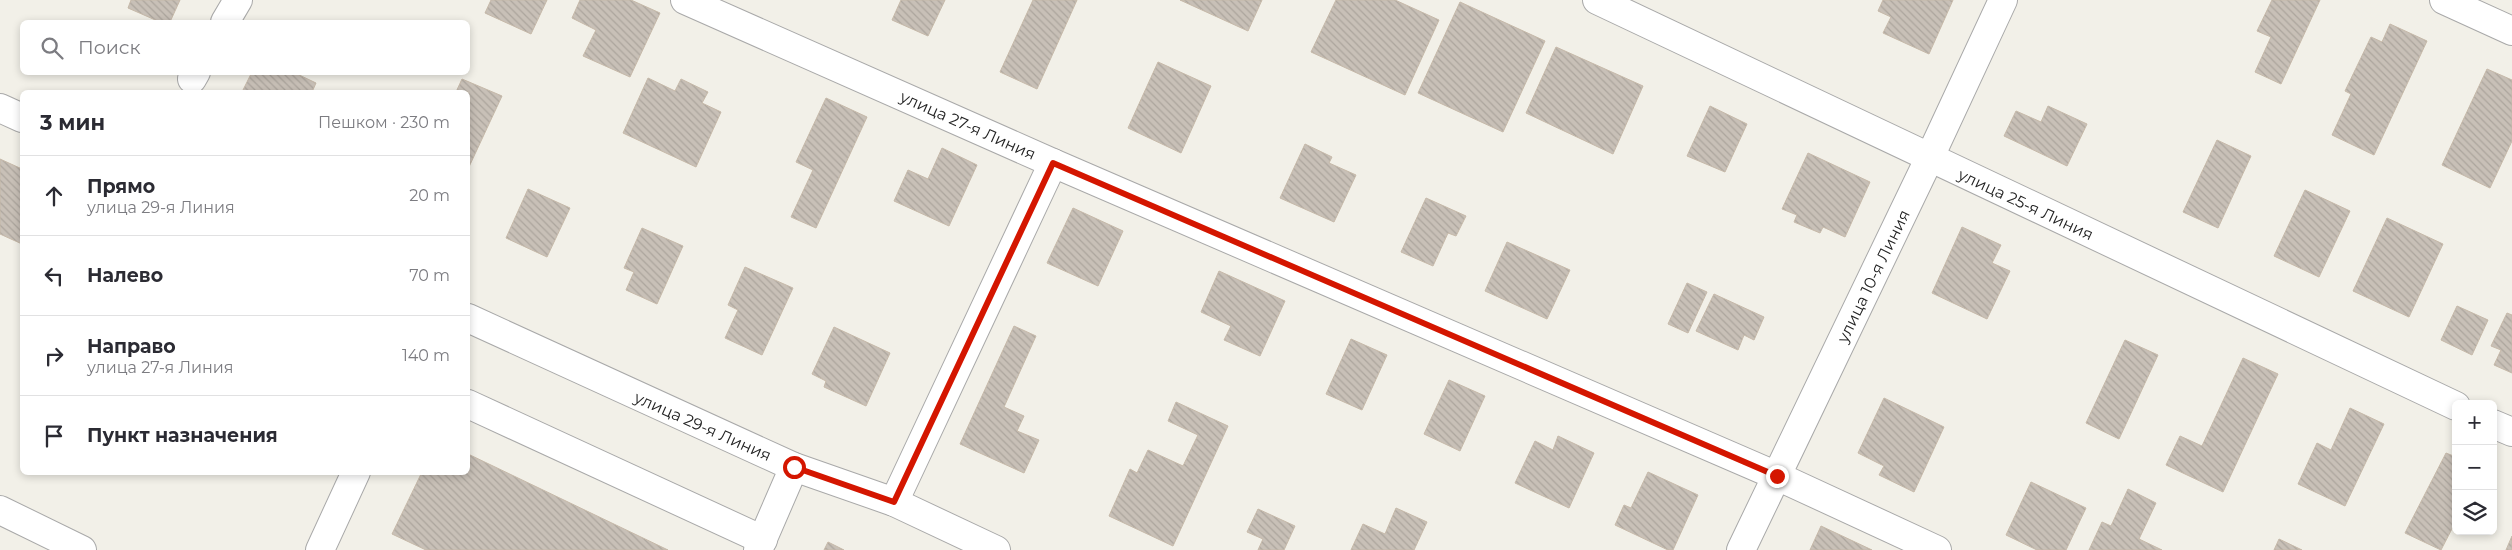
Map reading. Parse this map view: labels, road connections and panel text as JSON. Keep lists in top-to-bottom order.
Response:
{
  "streets": {
    "street": [
      "улица 27-я Линия",
      "улица 25-я Линия",
      "улица 10-я Линия",
      "улица 29-я Линия"
    ]
  },
  "crossings": [
    ["улица 27-я Линия", "улица 10-я Линия"],
    ["улица 25-я Линия", "улица 10-я Линия"]
  ],
  "page": {
    "search": "Поиск",
    "heading": ["3 мин", "Пешком · 230 m"],
    "list": [
      ["Прямо", "улица 29-я Линия", "20 m"],
      ["Налево", "70 m"],
      ["Направо", "улица 27-я Линия", "140 m"],
      "Пункт назначения"
    ],
    "map_buttons": ["+", "−"]
  }
}
